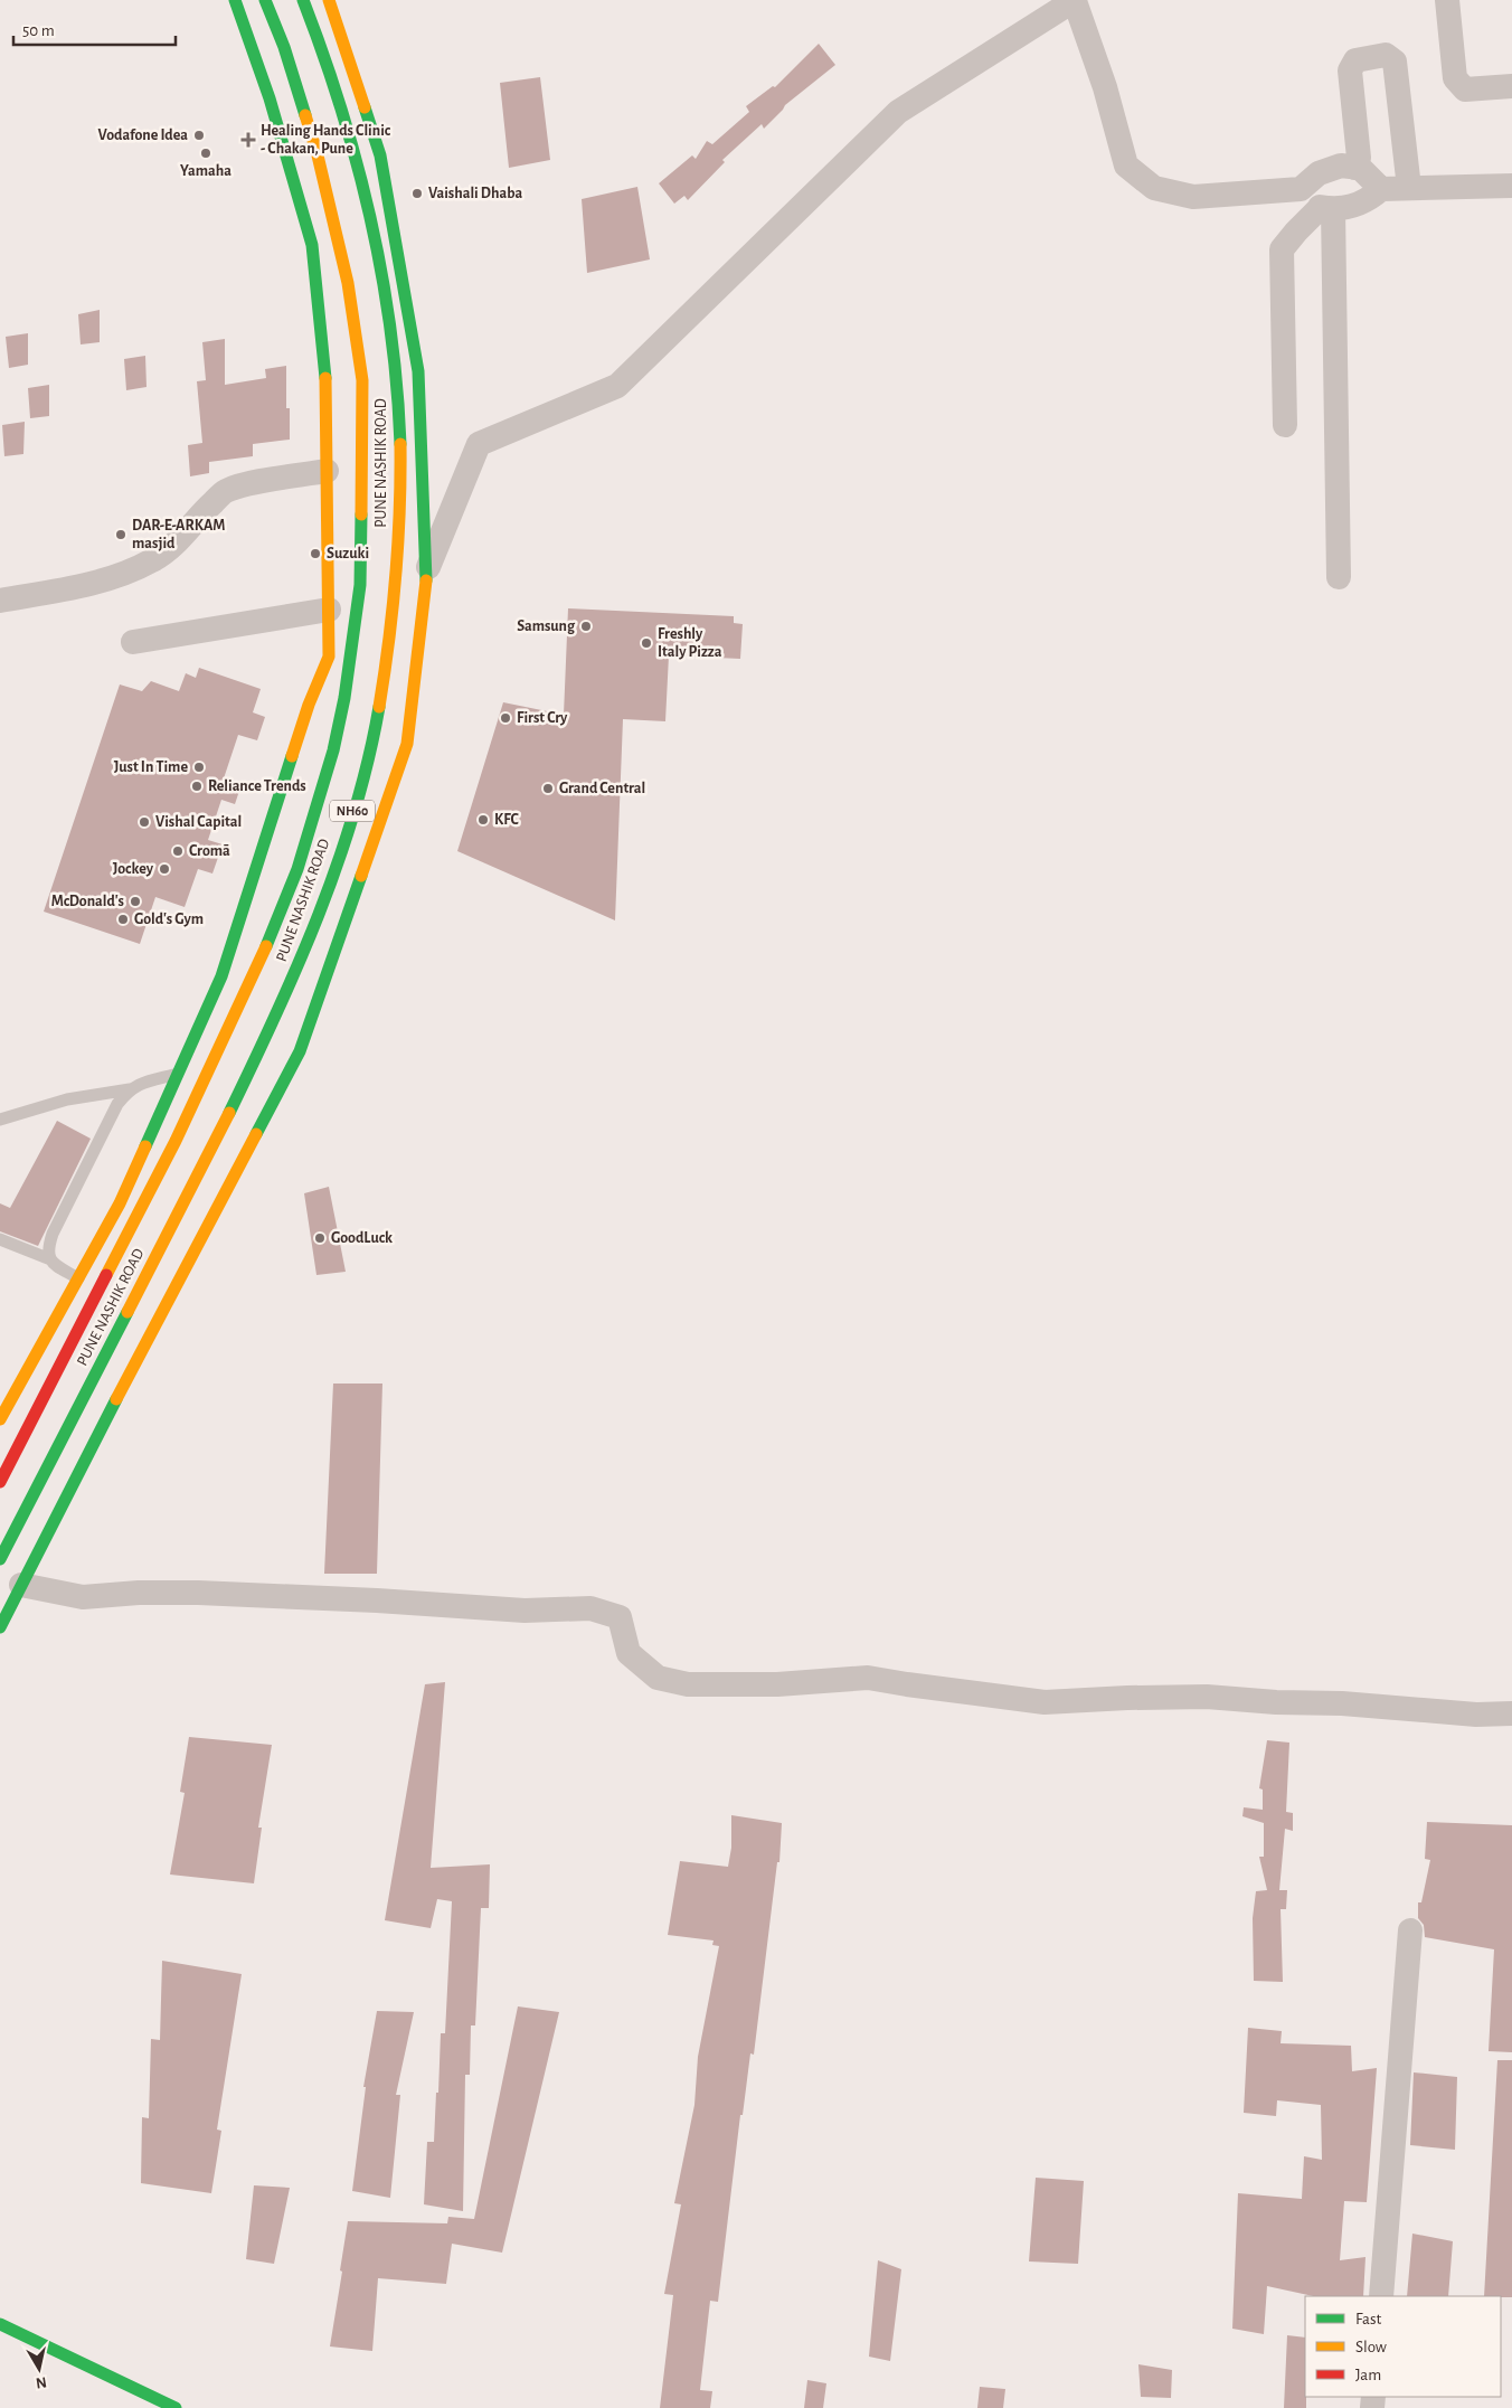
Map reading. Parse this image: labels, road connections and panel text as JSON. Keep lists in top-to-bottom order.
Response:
{
  "streets": {
    "main road": ["PUNE NASHIK ROAD", "NH60"]
  },
  "places": {
    "other": [
      "Vodafone Idea",
      "Yamaha",
      "Vaishali Dhaba",
      "DAR-E-ARKAM masjid",
      "Suzuki",
      "Samsung",
      "Freshly Italy Pizza",
      "First Cry",
      "Just In Time",
      "Reliance Trends",
      "Grand Central",
      "KFC",
      "Vishal Capital",
      "Cromā",
      "Jockey",
      "McDonald's",
      "Gold's Gym",
      "GoodLuck"
    ],
    "health": ["Healing Hands Clinic - Chakan, Pune"]
  },
  "legend": ["Fast", "Slow", "Jam"],
  "scale_bar": "50 m",
  "north": "bottom"
}
